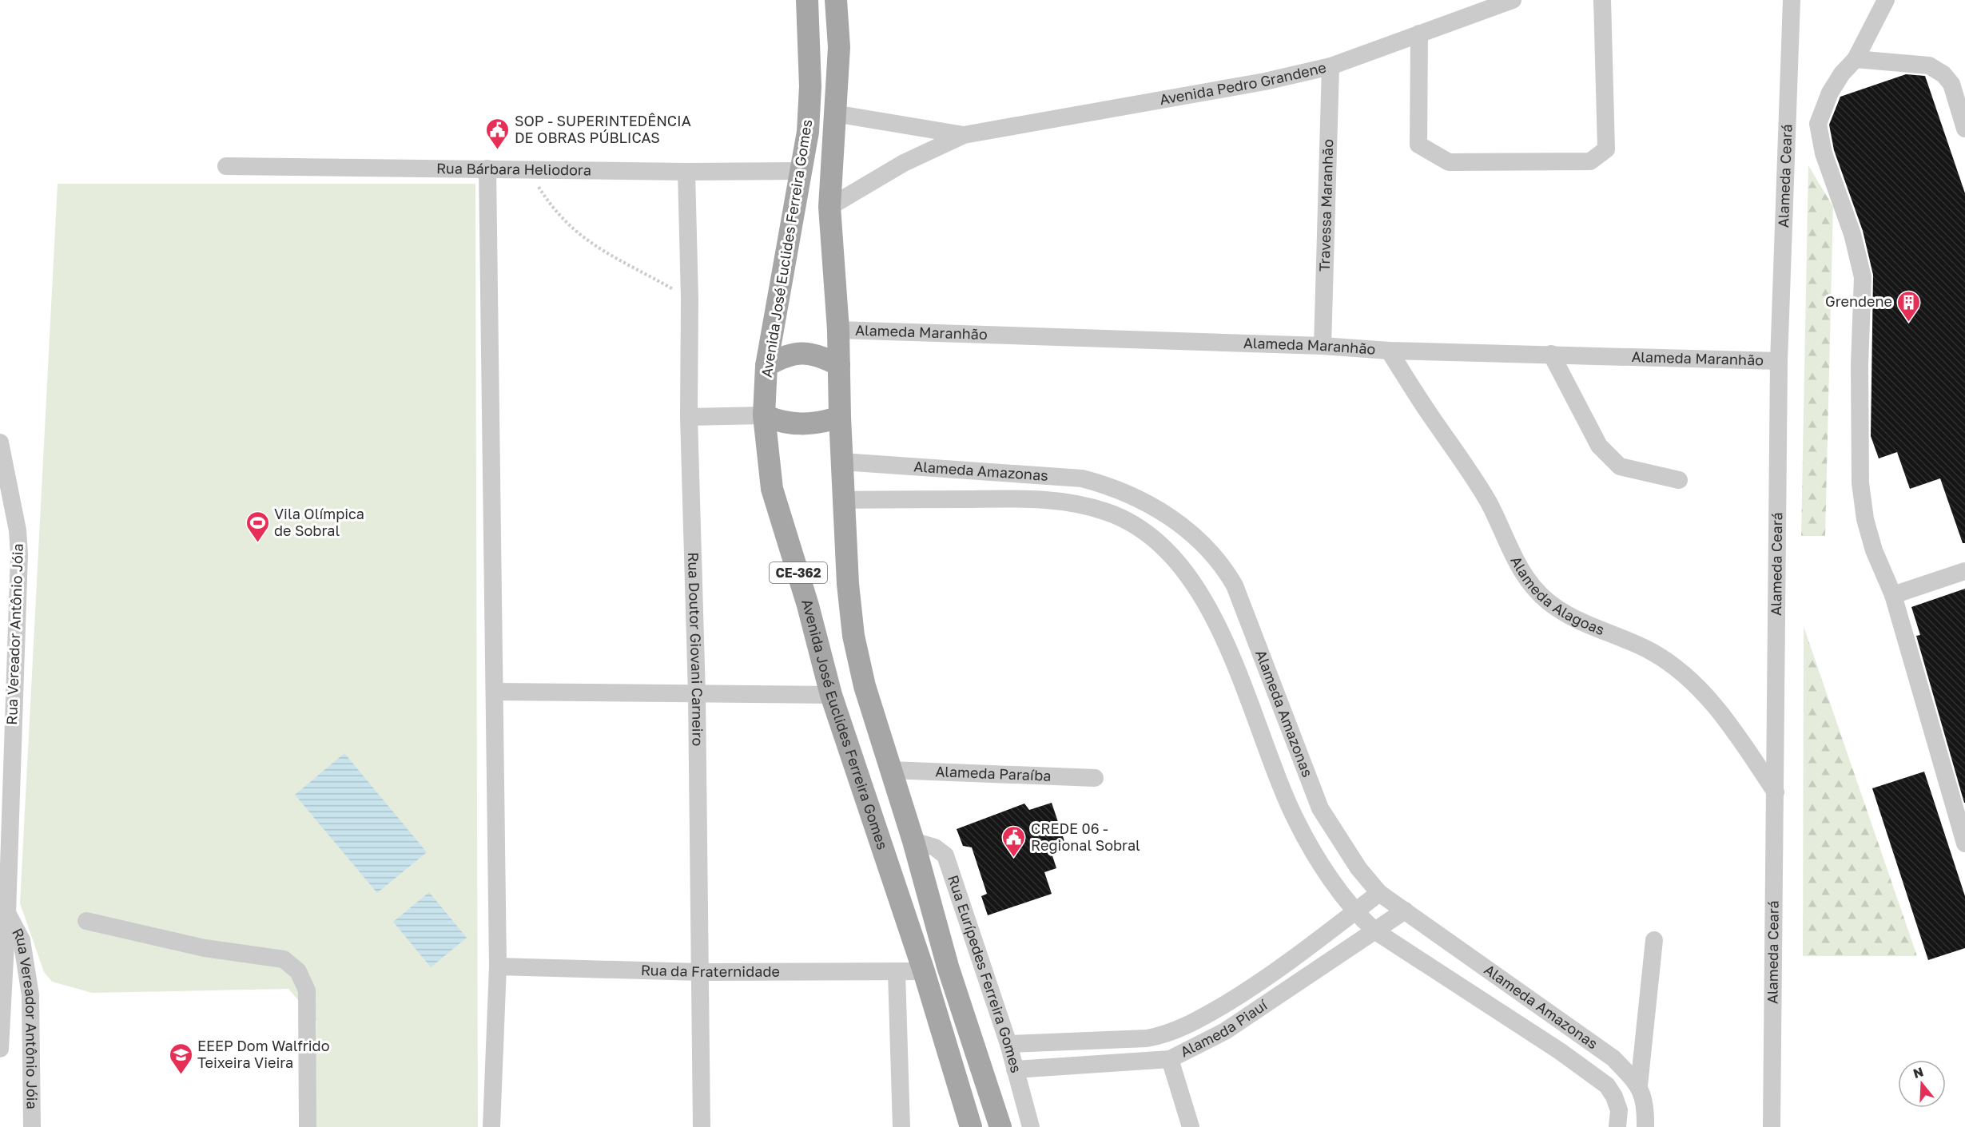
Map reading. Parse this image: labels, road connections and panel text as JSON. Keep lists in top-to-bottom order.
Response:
{
  "streets": {
    "main road": ["Avenida José Euclides Ferreira Gomes", "CE-362"],
    "street": [
      "Avenida Pedro Grandene",
      "Rua Bárbara Heliodora",
      "Alameda Ceará",
      "Travessa Maranhão",
      "Alameda Maranhão",
      "Alameda Amazonas",
      "Alameda Alagoas",
      "Rua Vereador Antônio Jóia",
      "Rua Doutor Giovani Carneiro",
      "Alameda Paraíba",
      "Rua da Fraternidade",
      "Rua Eurípedes Ferreira Gomes",
      "Alameda Piauí"
    ]
  },
  "crossings": [
    ["Avenida Pedro Grandene", "Travessa Maranhão"],
    ["Avenida Pedro Grandene", "Avenida José Euclides Ferreira Gomes"],
    ["Rua Bárbara Heliodora", "Avenida José Euclides Ferreira Gomes"],
    ["Rua Bárbara Heliodora", "Rua Doutor Giovani Carneiro"],
    ["Alameda Ceará", "Alameda Maranhão"],
    ["Alameda Ceará", "Alameda Alagoas"],
    ["Travessa Maranhão", "Alameda Maranhão"],
    ["Avenida José Euclides Ferreira Gomes", "Alameda Maranhão"],
    ["Avenida José Euclides Ferreira Gomes", "Alameda Amazonas"],
    ["Avenida José Euclides Ferreira Gomes", "Alameda Paraíba"],
    ["Avenida José Euclides Ferreira Gomes", "Rua da Fraternidade"],
    ["Avenida José Euclides Ferreira Gomes", "Rua Eurípedes Ferreira Gomes"],
    ["Alameda Maranhão", "Alameda Alagoas"],
    ["Alameda Amazonas", "Alameda Piauí"],
    ["Rua Doutor Giovani Carneiro", "Rua da Fraternidade"],
    ["Rua Eurípedes Ferreira Gomes", "Alameda Piauí"]
  ],
  "places": {
    "public building": ["SOP - SUPERINTEDÊNCIA DE OBRAS PÚBLICAS", "CREDE 06 - Regional Sobral"],
    "building": ["Grendene"],
    "sports": ["Vila Olímpica de Sobral"],
    "school or university": ["EEEP Dom Walfrido Teixeira Vieira"]
  },
  "north": "top"
}
